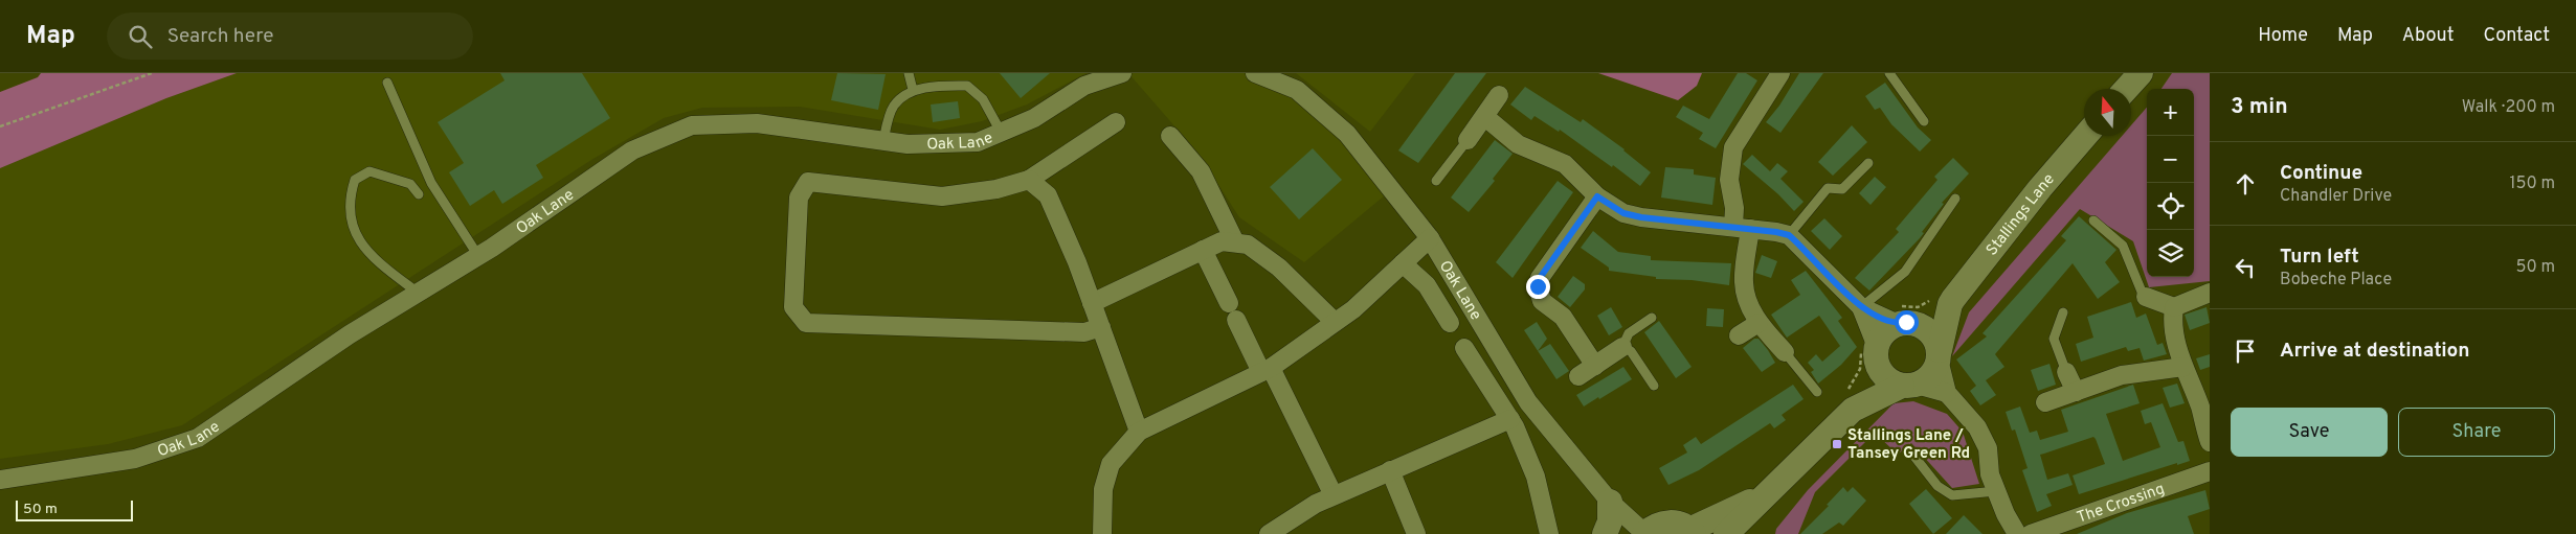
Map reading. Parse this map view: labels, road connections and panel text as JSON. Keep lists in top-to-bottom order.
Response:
{
  "streets": {
    "main road": ["Stallings Lane"],
    "street": ["Oak Lane", "The Crossing"]
  },
  "places": {
    "transit": ["Stallings Lane / Tansey Green Rd"]
  },
  "scale_bar": "50 m",
  "north": "top",
  "page": {
    "header": "Map",
    "search": "Search here",
    "nav": [
      "Home",
      "Map",
      "About",
      "Contact"
    ],
    "heading": ["3 min", "Walk · 200 m"],
    "map_buttons": ["+", "−"],
    "list": [
      ["Continue", "Chandler Drive", "150 m"],
      ["Turn left", "Bobeche Place", "50 m"],
      "Arrive at destination"
    ],
    "buttons": ["Save", "Share"],
    "scale": "50 m"
  }
}
